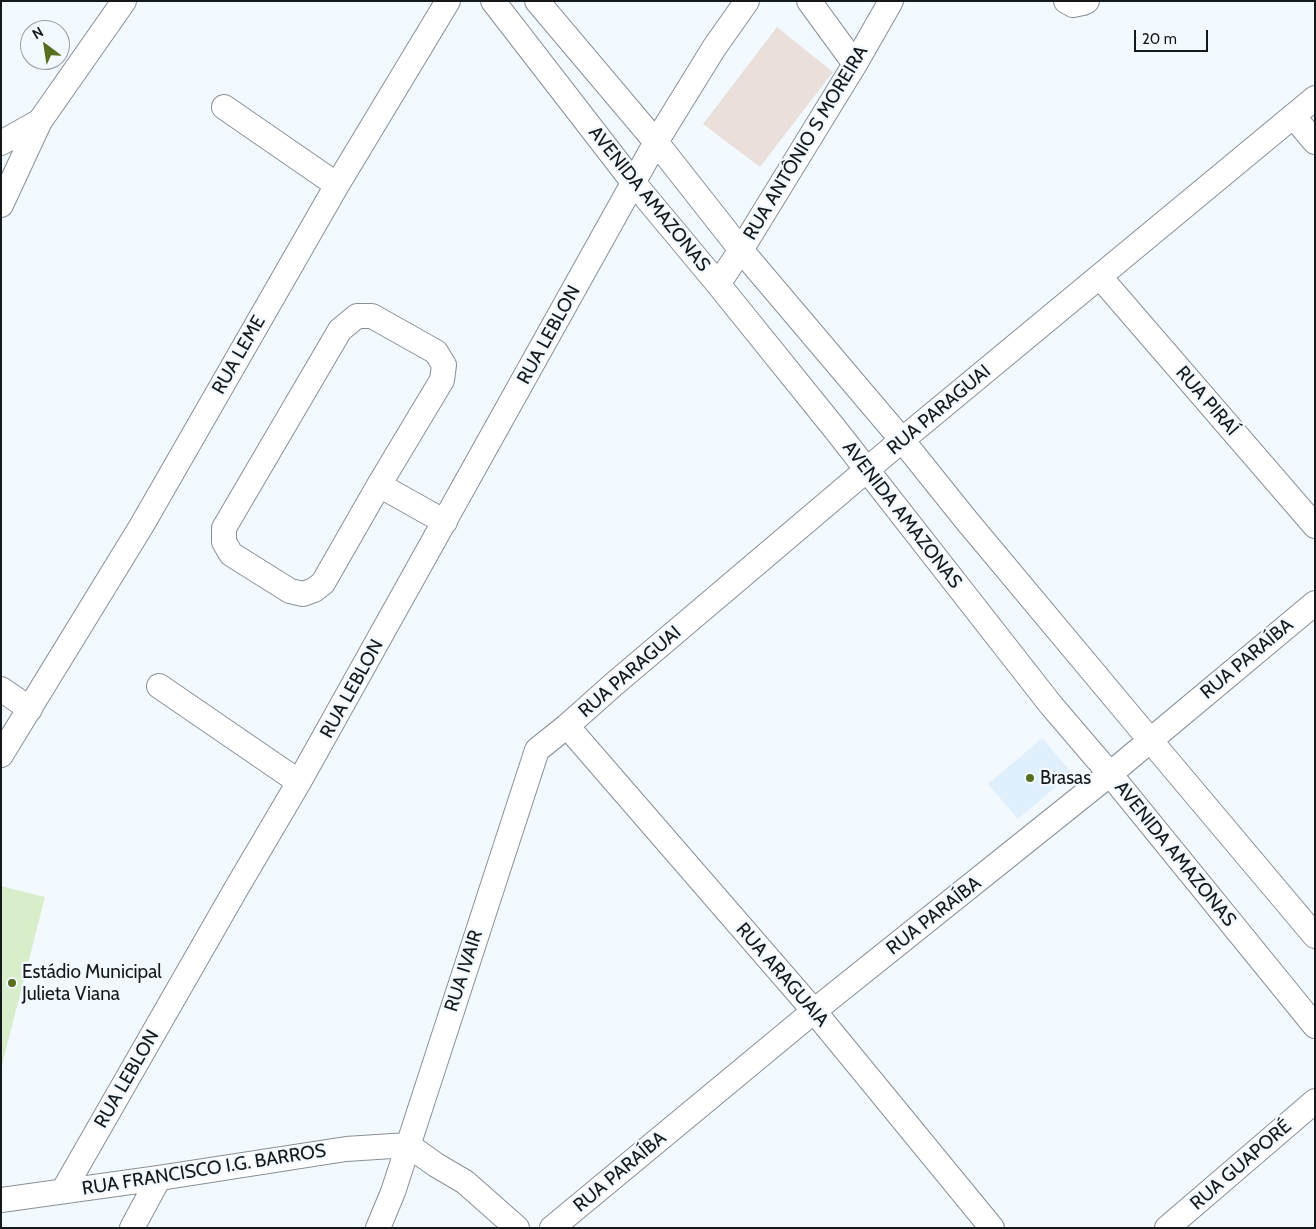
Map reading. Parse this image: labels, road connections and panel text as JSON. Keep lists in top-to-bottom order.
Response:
{
  "streets": {
    "street": [
      "RUA ANTÔNIO S MOREIRA",
      "AVENIDA AMAZONAS",
      "RUA LEBLON",
      "RUA LEME",
      "RUA PIRAÍ",
      "RUA PARAGUAI",
      "RUA PARAÍBA",
      "RUA IVAIR",
      "RUA ARAGUAIA",
      "RUA GUAPORÉ",
      "RUA FRANCISCO I.G. BARROS"
    ]
  },
  "crossings": [
    ["RUA ANTÔNIO S MOREIRA", "AVENIDA AMAZONAS"],
    ["AVENIDA AMAZONAS", "RUA LEBLON"],
    ["AVENIDA AMAZONAS", "RUA PARAGUAI"],
    ["AVENIDA AMAZONAS", "RUA PARAÍBA"],
    ["RUA LEBLON", "RUA FRANCISCO I.G. BARROS"],
    ["RUA PIRAÍ", "RUA PARAGUAI"],
    ["RUA PARAGUAI", "RUA IVAIR"],
    ["RUA PARAGUAI", "RUA ARAGUAIA"],
    ["RUA PARAÍBA", "RUA ARAGUAIA"],
    ["RUA IVAIR", "RUA ARAGUAIA"],
    ["RUA IVAIR", "RUA FRANCISCO I.G. BARROS"]
  ],
  "places": ["Brasas", "Estádio Municipal Julieta Viana"],
  "scale_bar": "20 m",
  "north": "top left"
}
